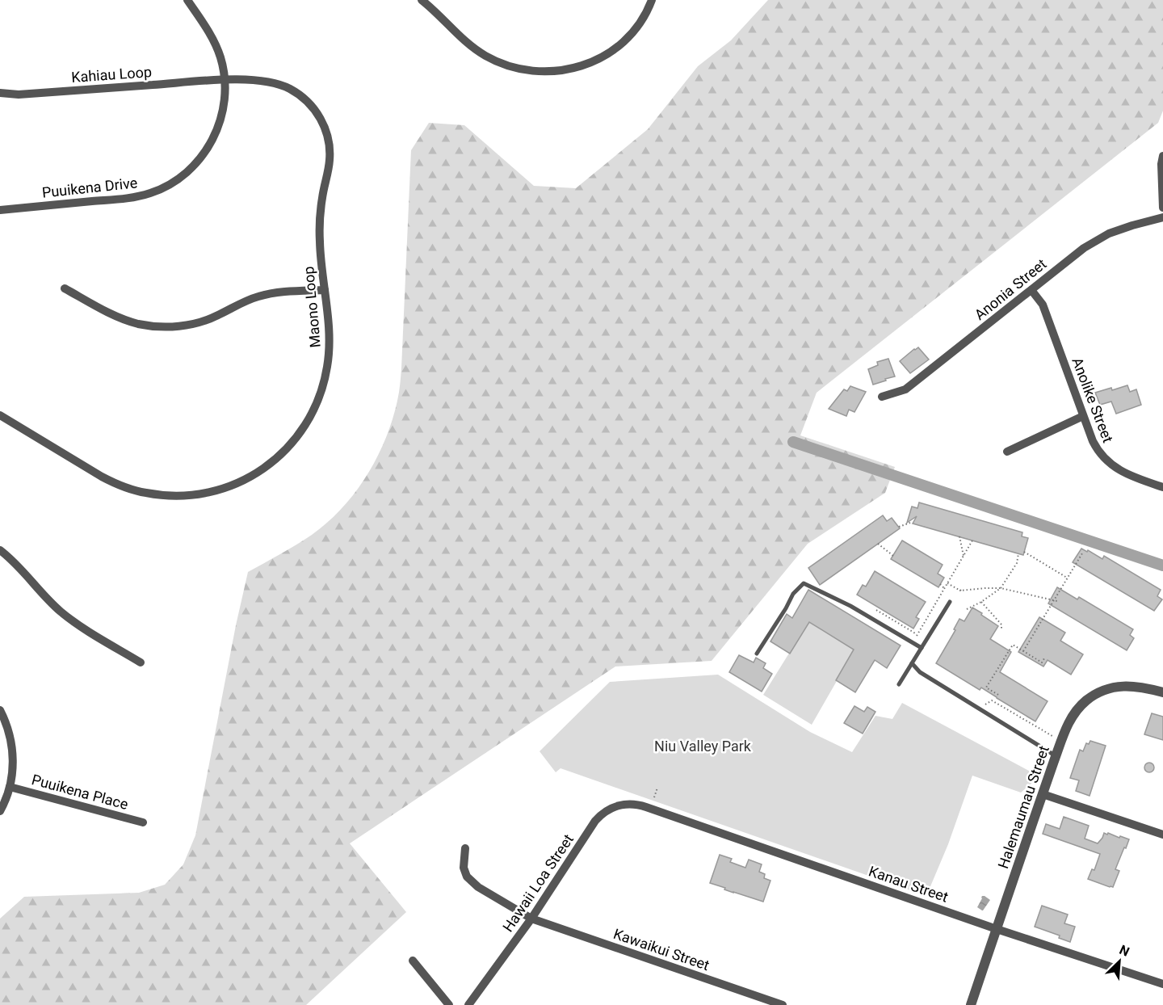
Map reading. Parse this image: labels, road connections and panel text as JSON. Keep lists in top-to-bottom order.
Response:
{
  "streets": {
    "street": [
      "Kahiau Loop",
      "Puuikena Drive",
      "Anonia Street",
      "Maono Loop",
      "Anolike Street",
      "Puuikena Place",
      "Halemaumau Street",
      "Hawaii Loa Street",
      "Kanau Street",
      "Kawaikui Street"
    ]
  },
  "crossings": [
    ["Kahiau Loop", "Puuikena Drive"],
    ["Kahiau Loop", "Maono Loop"],
    ["Puuikena Drive", "Maono Loop"],
    ["Anonia Street", "Anolike Street"],
    ["Halemaumau Street", "Kanau Street"],
    ["Hawaii Loa Street", "Kanau Street"],
    ["Hawaii Loa Street", "Kawaikui Street"]
  ],
  "parks": ["Niu Valley Park"],
  "north": "top right"
}
